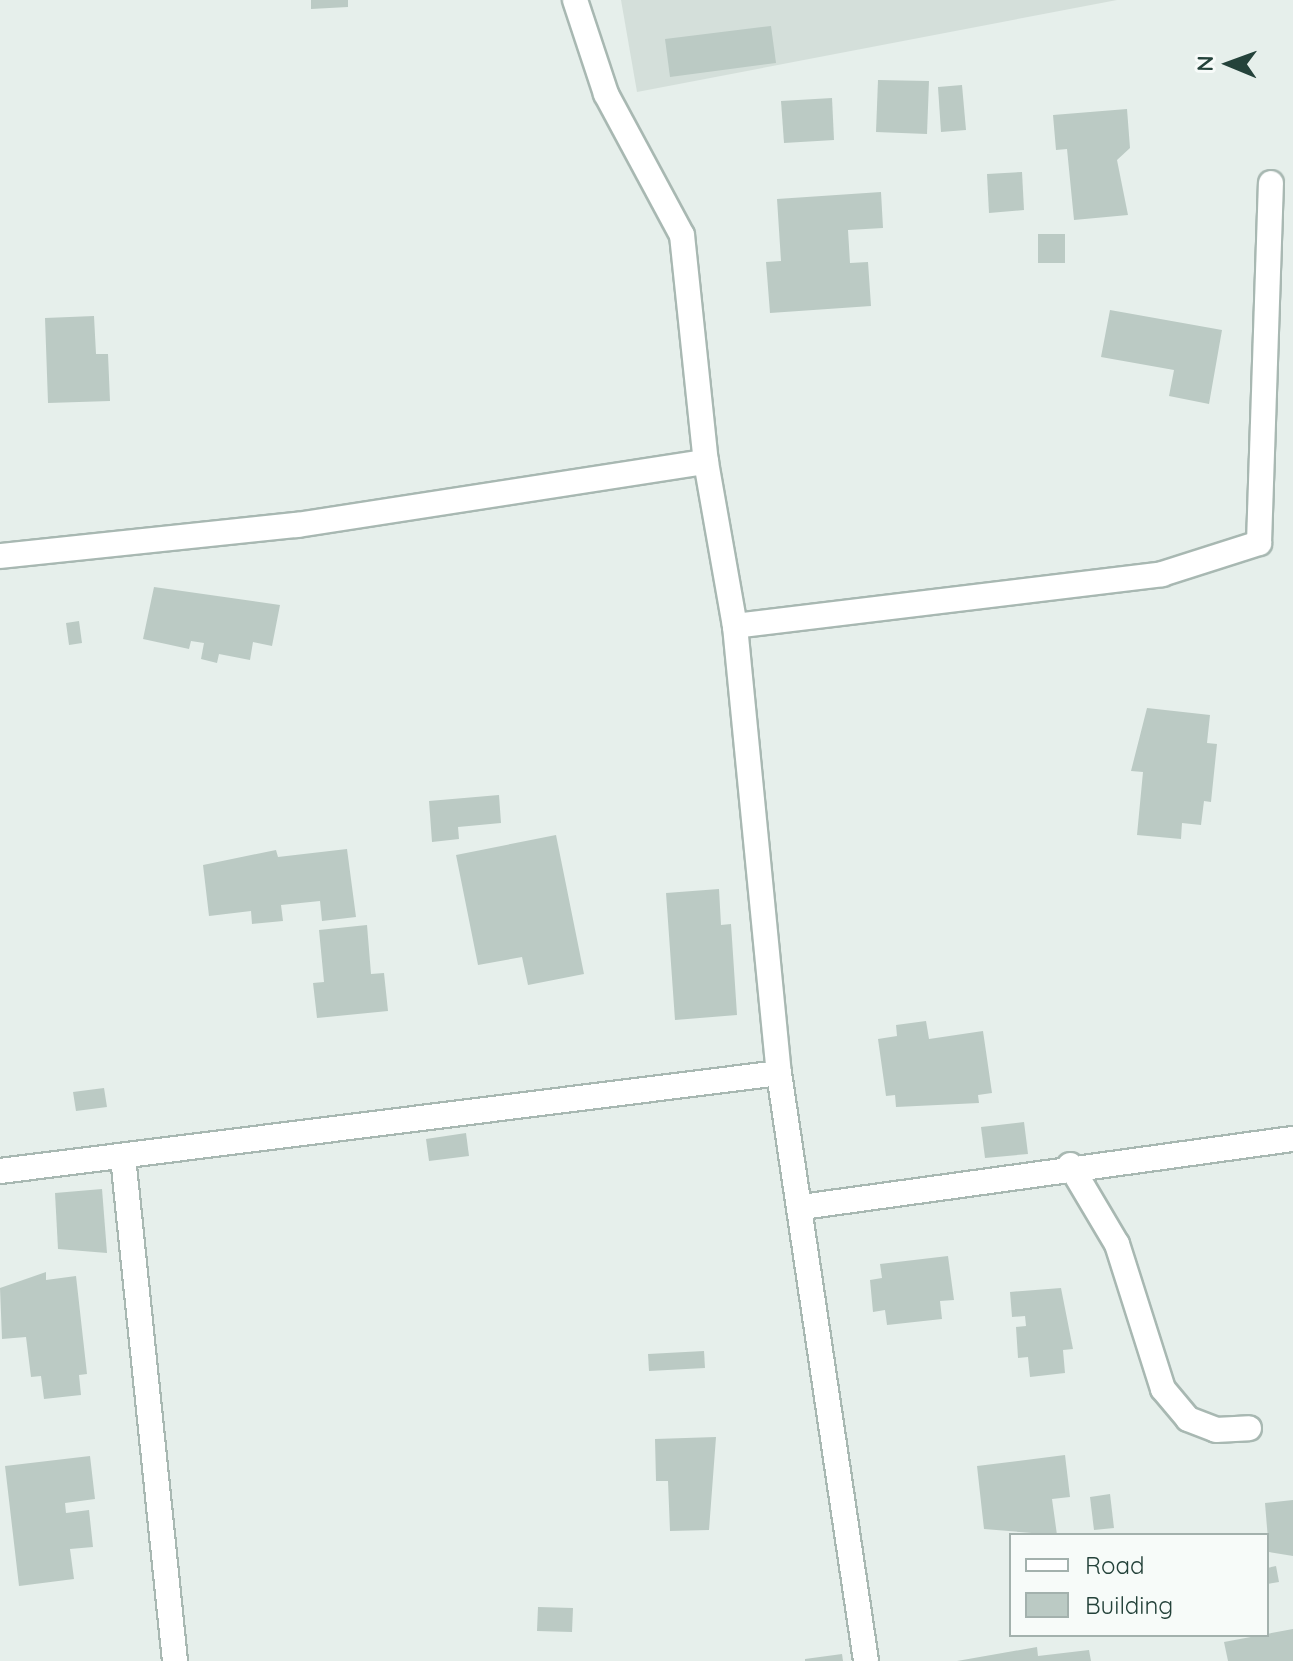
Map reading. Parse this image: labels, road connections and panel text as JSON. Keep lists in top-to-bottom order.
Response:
{
  "legend": ["Road", "Building"],
  "north": "left"
}
